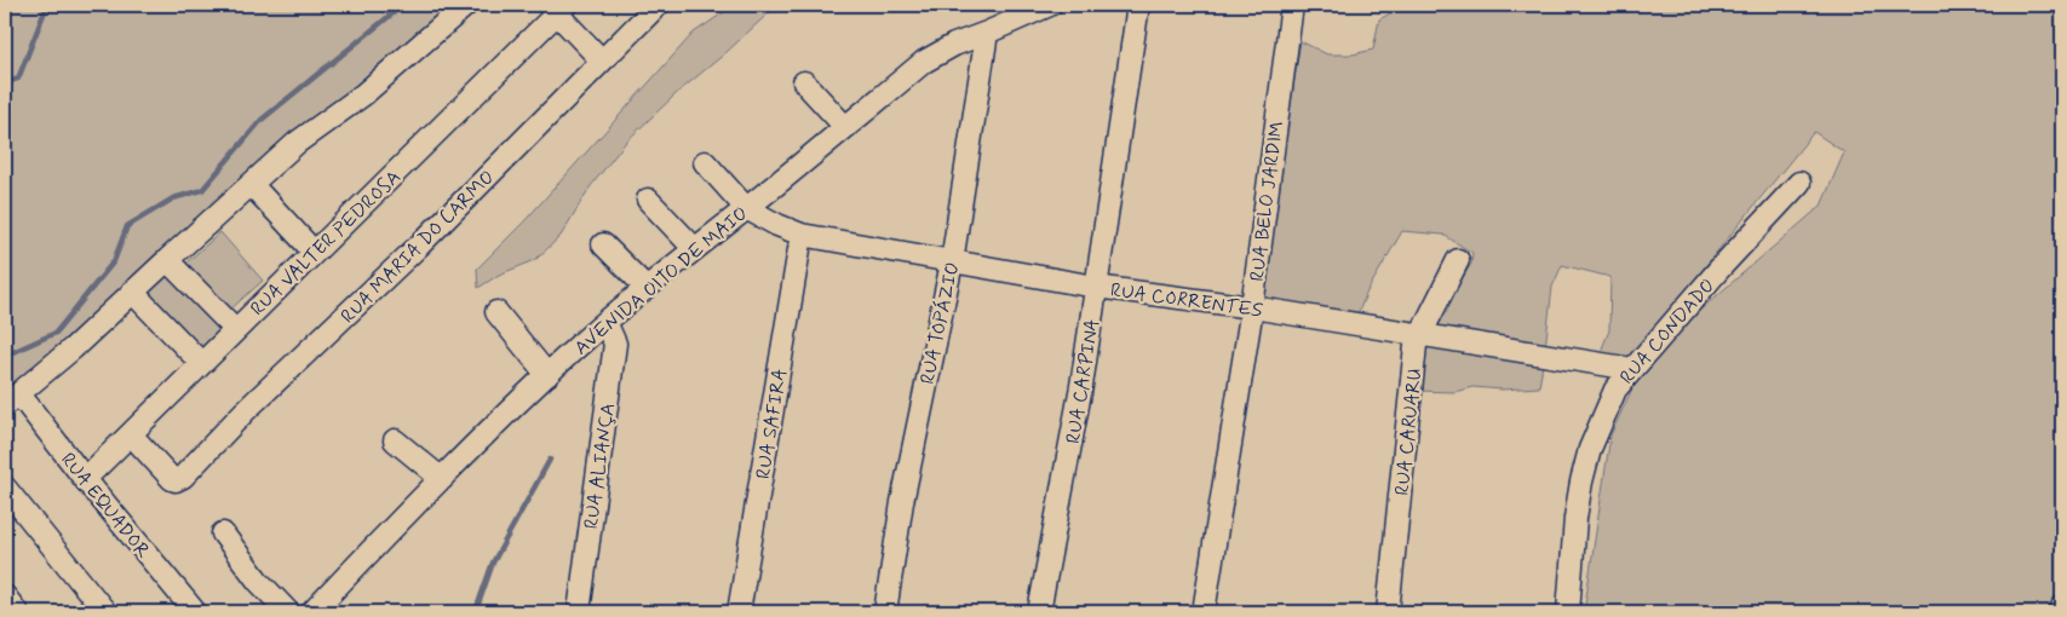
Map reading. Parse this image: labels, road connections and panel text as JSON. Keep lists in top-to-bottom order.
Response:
{
  "streets": {
    "street": [
      "RUA BELO JARDIM",
      "RUA VALTER PEDROSA",
      "RUA MARIA DO CARMO",
      "AVENIDA OITO DE MAIO",
      "RUA CORRENTES",
      "RUA TOPÁZIO",
      "RUA CONDADO",
      "RUA CARPINA",
      "RUA SAFIRA",
      "RUA CARUARU",
      "RUA ALIANÇA",
      "RUA EQUADOR"
    ]
  },
  "crossings": [
    ["RUA BELO JARDIM", "RUA CORRENTES"],
    ["RUA VALTER PEDROSA", "RUA MARIA DO CARMO"],
    ["RUA VALTER PEDROSA", "RUA EQUADOR"],
    ["AVENIDA OITO DE MAIO", "RUA CORRENTES"],
    ["AVENIDA OITO DE MAIO", "RUA TOPÁZIO"],
    ["AVENIDA OITO DE MAIO", "RUA ALIANÇA"],
    ["RUA CORRENTES", "RUA TOPÁZIO"],
    ["RUA CORRENTES", "RUA CONDADO"],
    ["RUA CORRENTES", "RUA CARPINA"],
    ["RUA CORRENTES", "RUA SAFIRA"],
    ["RUA CORRENTES", "RUA CARUARU"]
  ]
}
